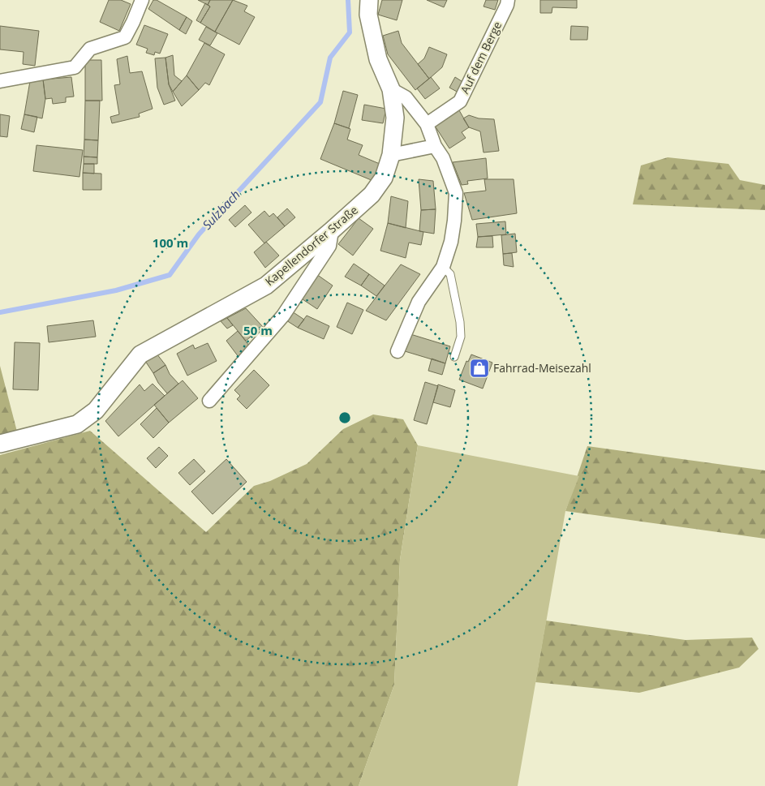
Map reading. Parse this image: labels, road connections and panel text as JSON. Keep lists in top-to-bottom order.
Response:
{
  "streets": {
    "street": ["Auf dem Berge", "Kapellendorfer Straße"]
  },
  "water": ["Sulzbach"],
  "places": {
    "shop": ["Fahrrad-Meisezahl"]
  },
  "rings": ["100 m", "50 m"]
}
